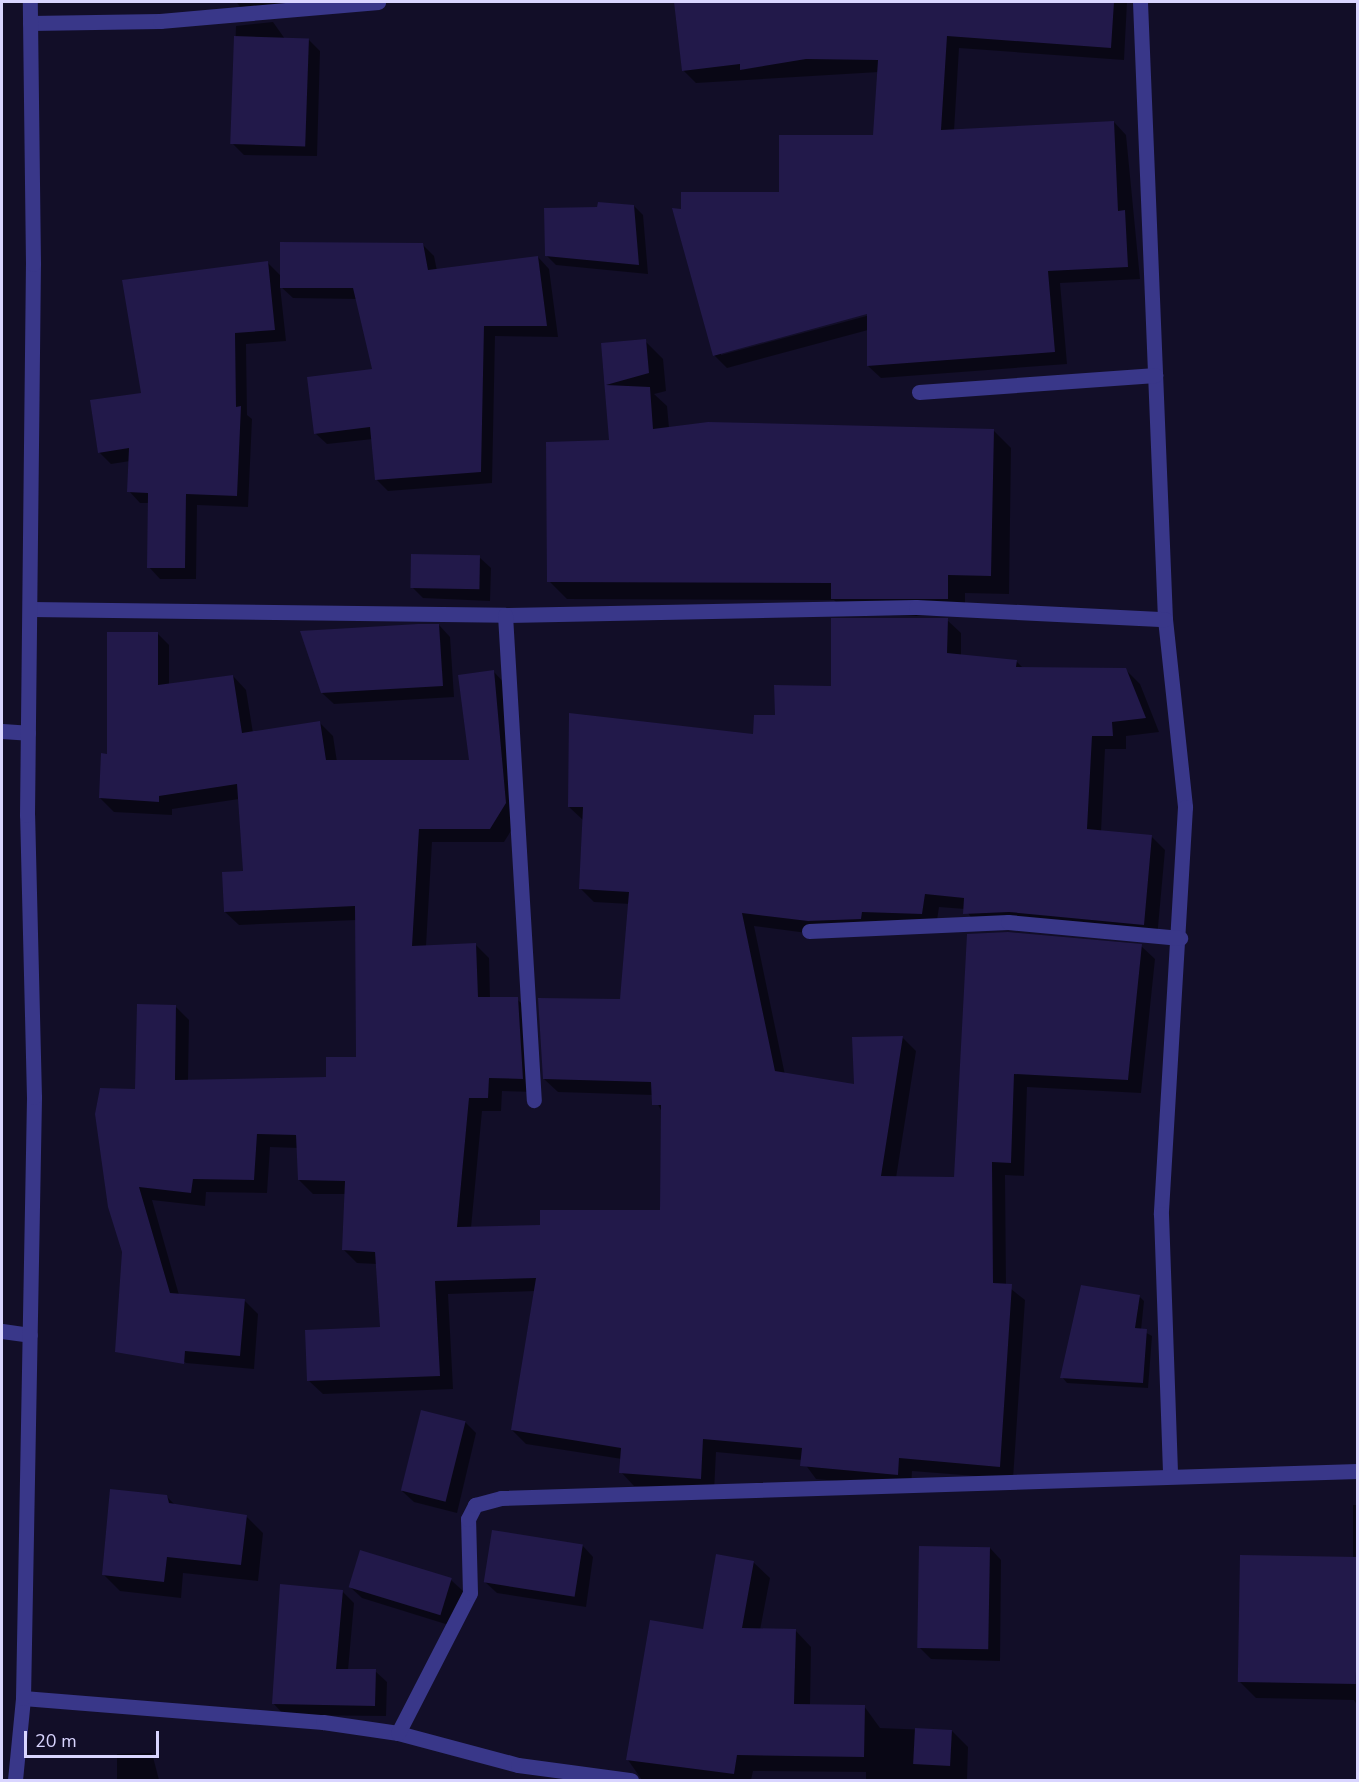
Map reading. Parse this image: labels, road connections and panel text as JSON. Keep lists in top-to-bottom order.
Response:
{
  "scale_bar": "20 m"
}
